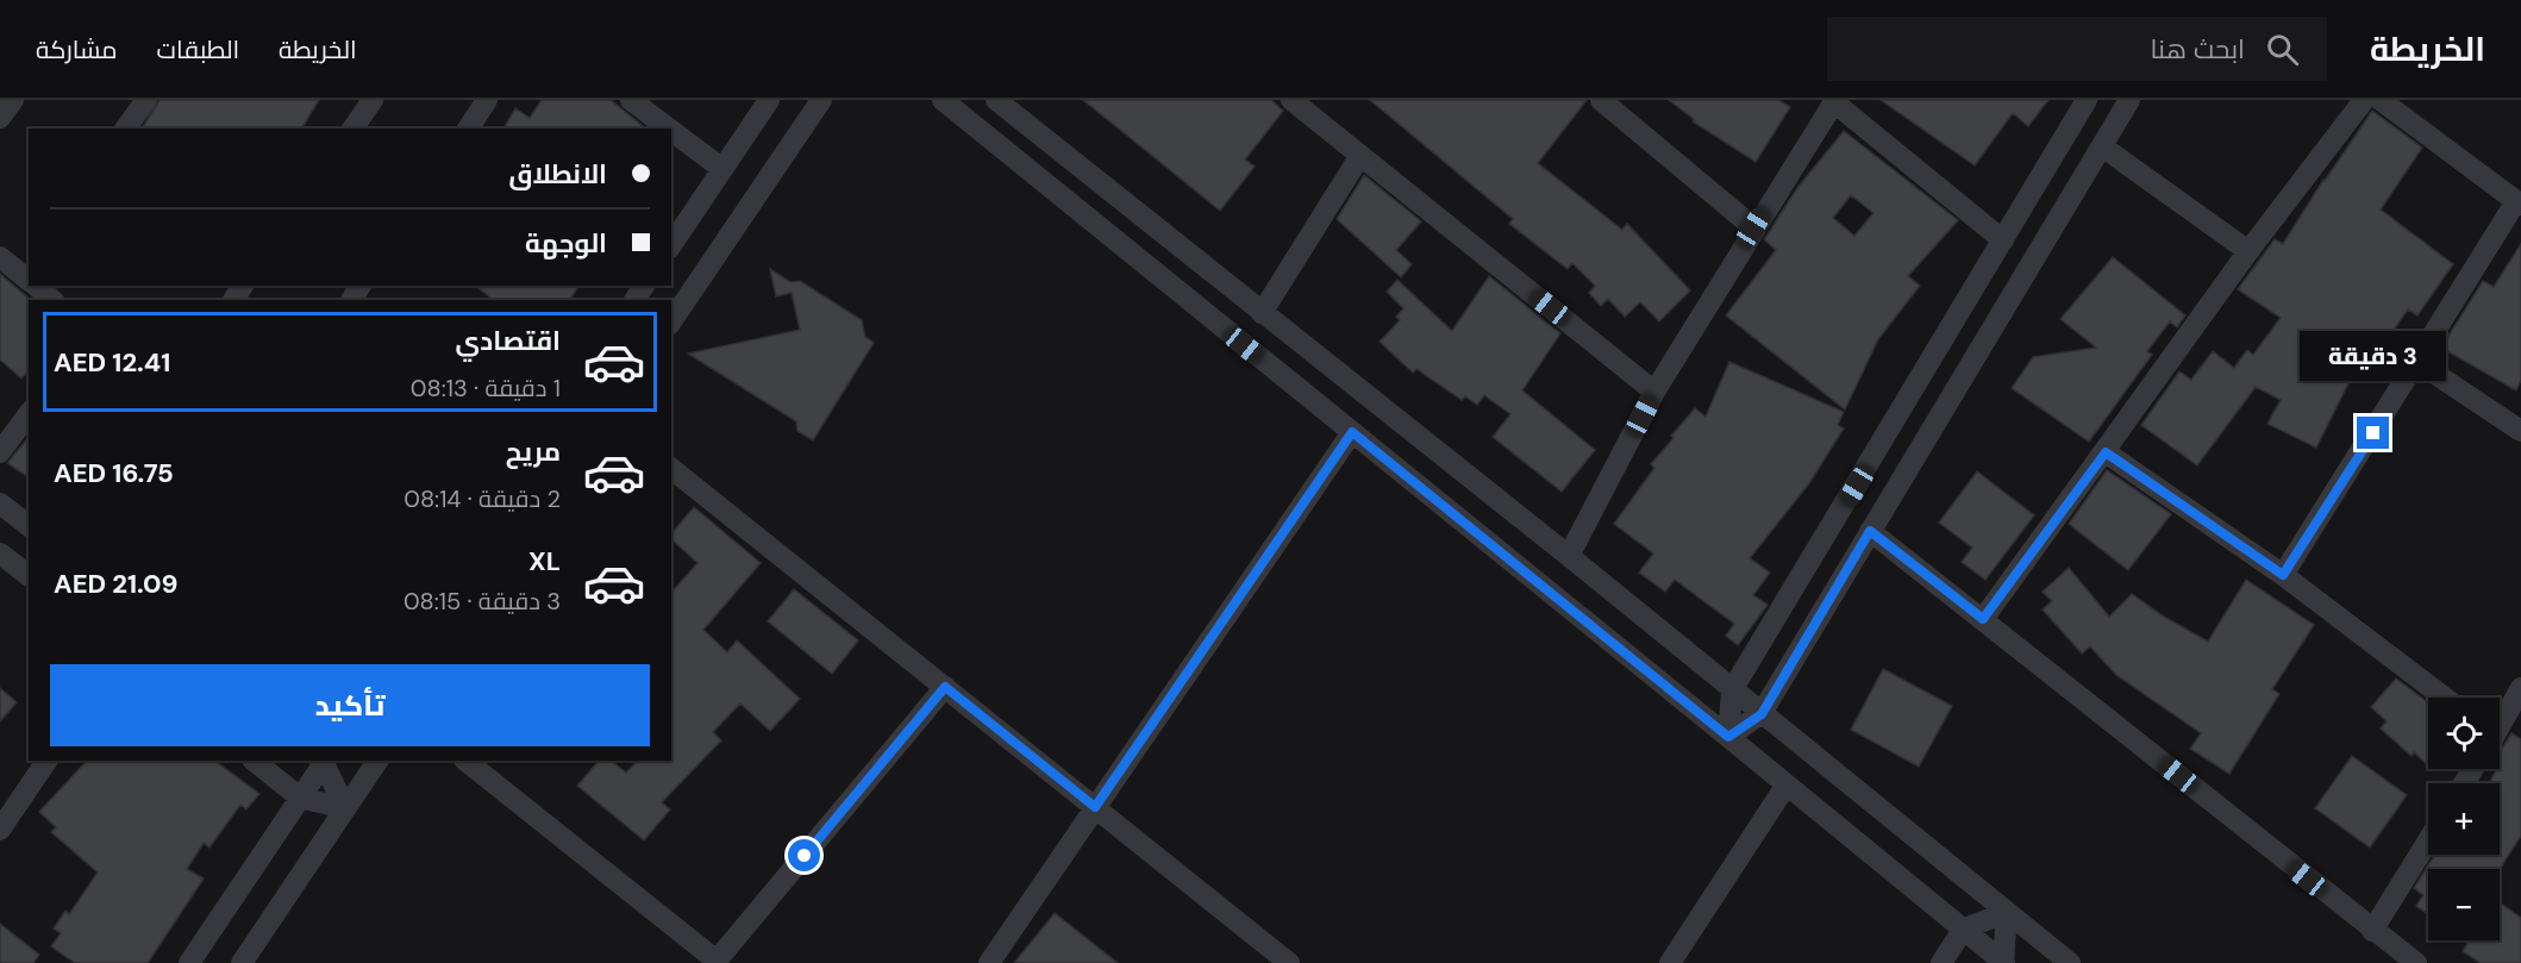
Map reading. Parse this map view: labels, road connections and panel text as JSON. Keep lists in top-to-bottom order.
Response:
{
  "page": {
    "header": "الخريطة",
    "search": "ابحث هنا",
    "nav": ["الخريطة", "الطبقات", "مشاركة"],
    "banner": ["الانطلاق", "الوجهة"],
    "list": [
      {
        "name": "اقتصادي",
        "note": "1 دقيقة · 08:13",
        "value": "AED 12.41"
      },
      {
        "name": "مريح",
        "note": "2 دقيقة · 08:14",
        "value": "AED 16.75"
      },
      {
        "name": "XL",
        "note": "3 دقيقة · 08:15",
        "value": "AED 21.09"
      }
    ],
    "bubble": "3 دقيقة",
    "buttons": "تأكيد",
    "map_buttons": ["+", "−"]
  }
}
